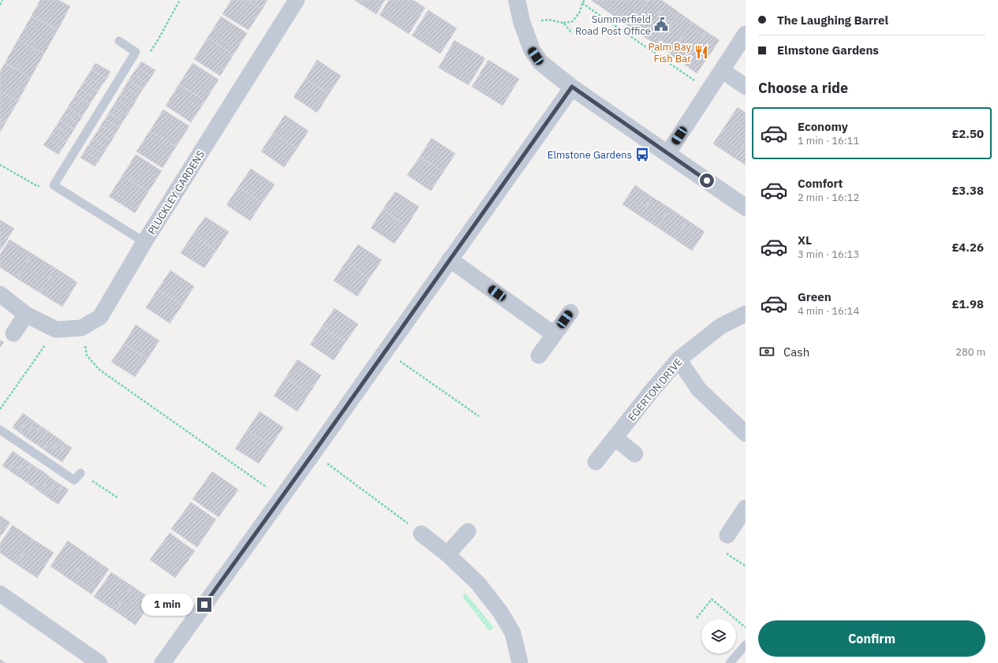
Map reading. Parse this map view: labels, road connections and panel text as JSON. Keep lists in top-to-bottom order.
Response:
{
  "streets": {
    "street": ["PLUCKLEY GARDENS", "EGERTON DRIVE"]
  },
  "places": {
    "public building": ["Summerfield Road Post Office"],
    "restaurant": ["Palm Bay Fish Bar"],
    "bus stop": ["Elmstone Gardens"]
  },
  "page": {
    "banner": ["The Laughing Barrel", "Elmstone Gardens"],
    "heading": "Choose a ride",
    "list": [
      {
        "name": "Economy",
        "note": "1 min · 16:11",
        "value": "£2.50"
      },
      {
        "name": "Comfort",
        "note": "2 min · 16:12",
        "value": "£3.38"
      },
      {
        "name": "XL",
        "note": "3 min · 16:13",
        "value": "£4.26"
      },
      {
        "name": "Green",
        "note": "4 min · 16:14",
        "value": "£1.98"
      }
    ],
    "pay": ["Cash", "280 m"],
    "bubble": "1 min",
    "buttons": "Confirm"
  }
}
